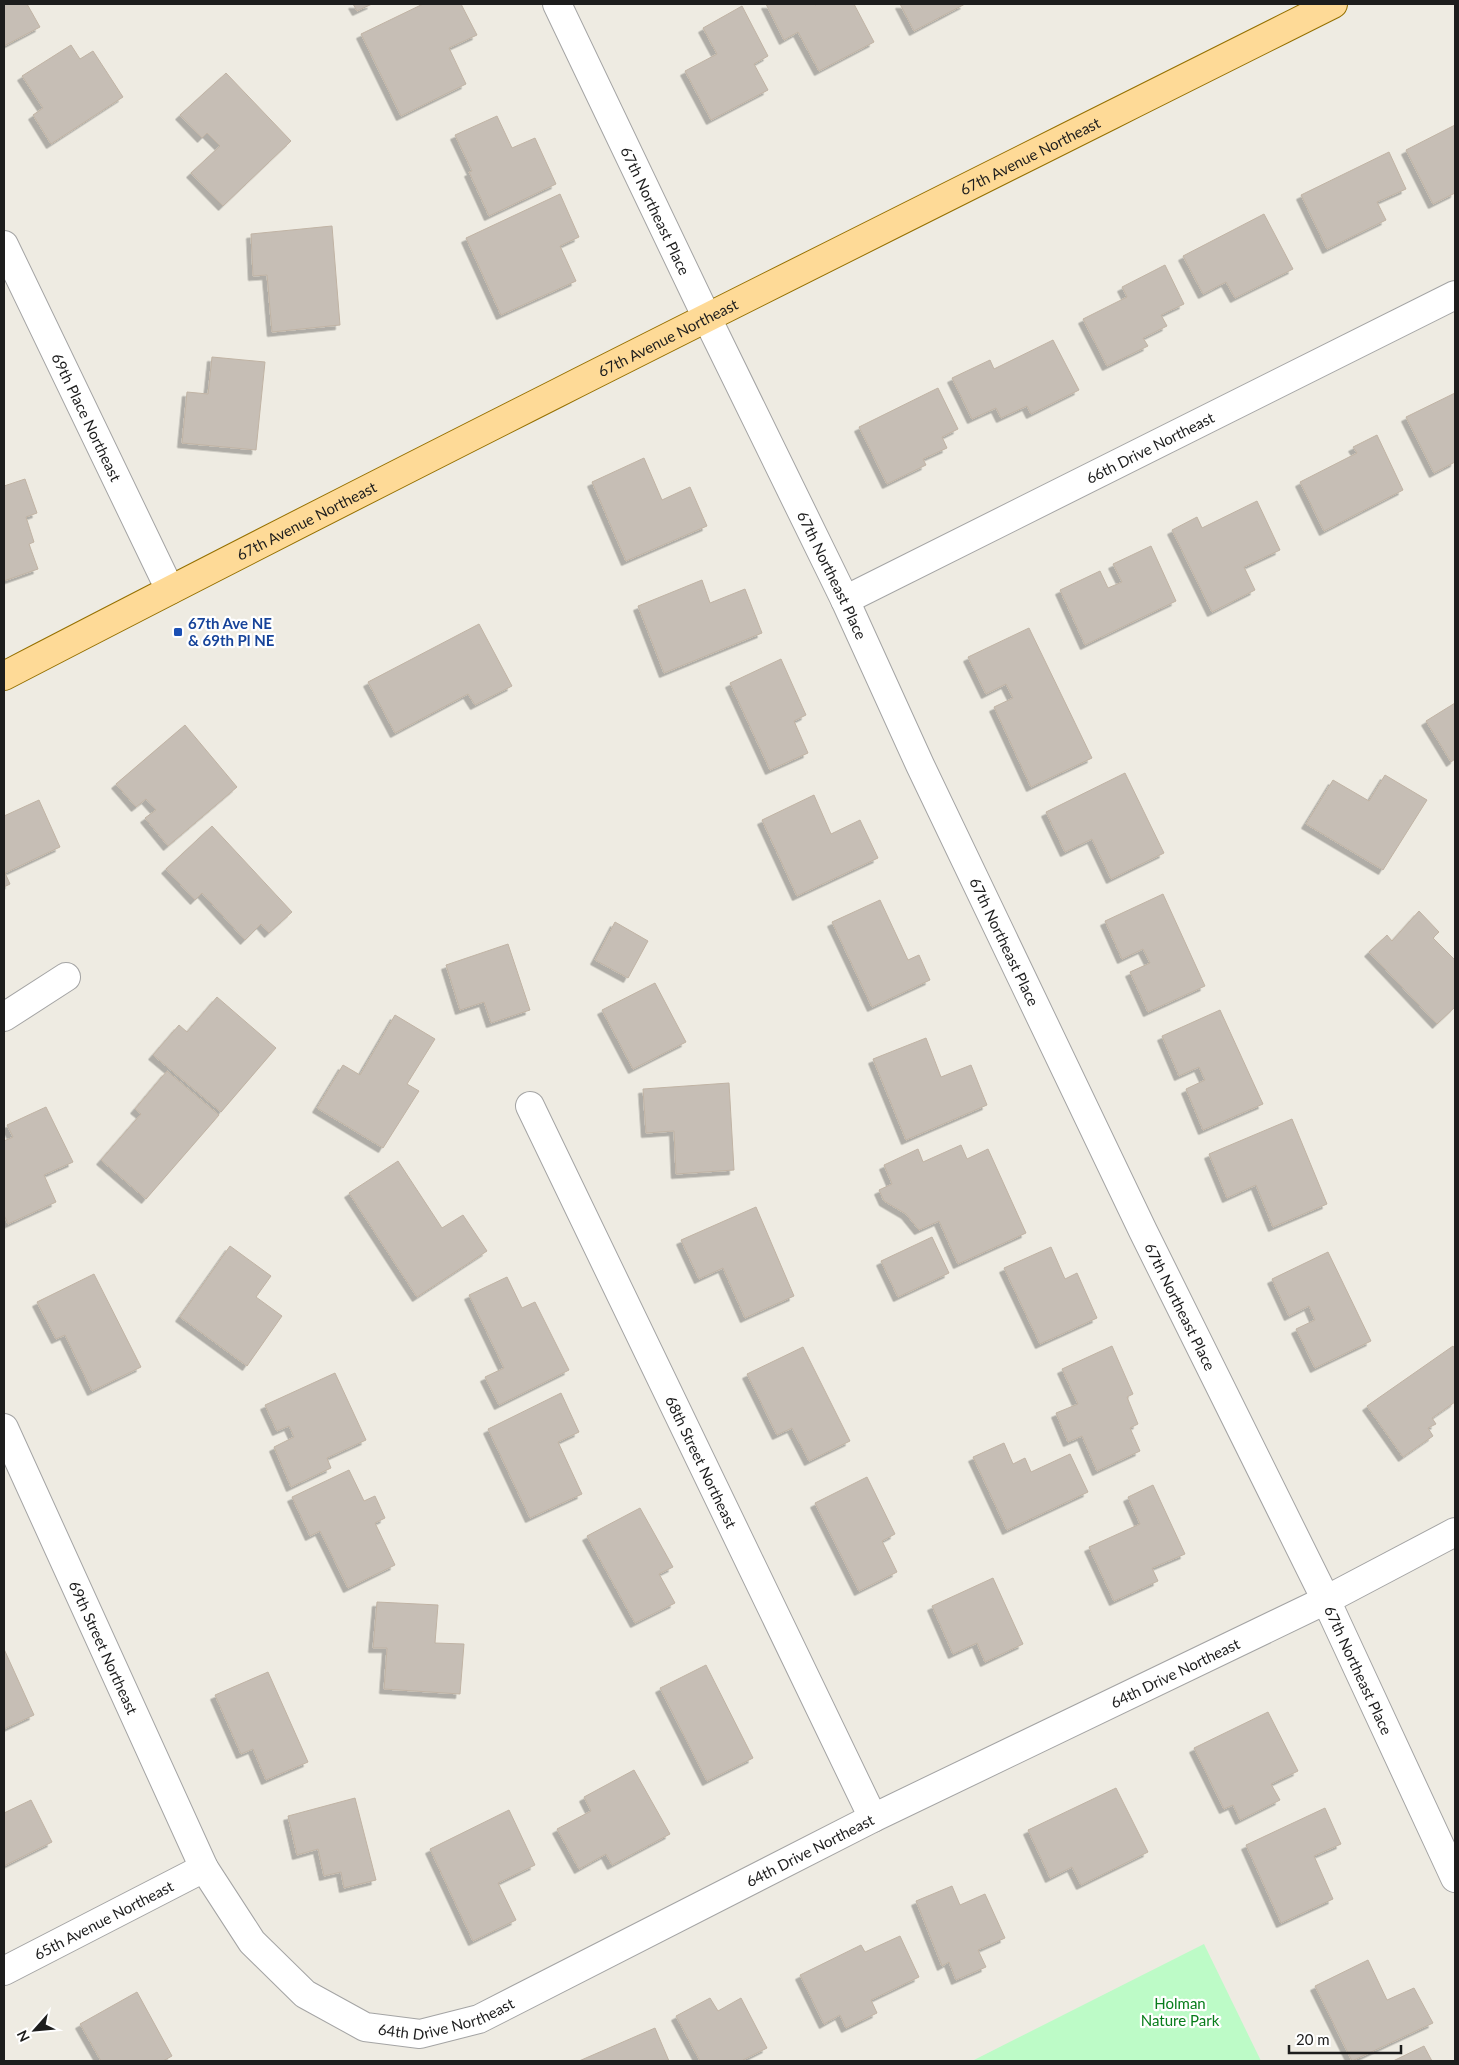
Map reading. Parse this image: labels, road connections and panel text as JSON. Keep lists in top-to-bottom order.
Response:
{
  "streets": {
    "main road": ["67th Avenue Northeast"],
    "street": [
      "67th Northeast Place",
      "69th Place Northeast",
      "66th Drive Northeast",
      "68th Street Northeast",
      "69th Street Northeast",
      "64th Drive Northeast",
      "65th Avenue Northeast"
    ]
  },
  "crossings": [
    ["67th Avenue Northeast", "67th Northeast Place"],
    ["67th Avenue Northeast", "69th Place Northeast"],
    ["67th Northeast Place", "66th Drive Northeast"],
    ["67th Northeast Place", "64th Drive Northeast"],
    ["68th Street Northeast", "64th Drive Northeast"],
    ["69th Street Northeast", "64th Drive Northeast"],
    ["69th Street Northeast", "65th Avenue Northeast"],
    ["64th Drive Northeast", "65th Avenue Northeast"]
  ],
  "parks": ["Holman Nature Park"],
  "places": {
    "transit": ["67th Ave NE & 69th Pl NE"]
  },
  "scale_bar": "20 m",
  "north": "bottom left"
}
